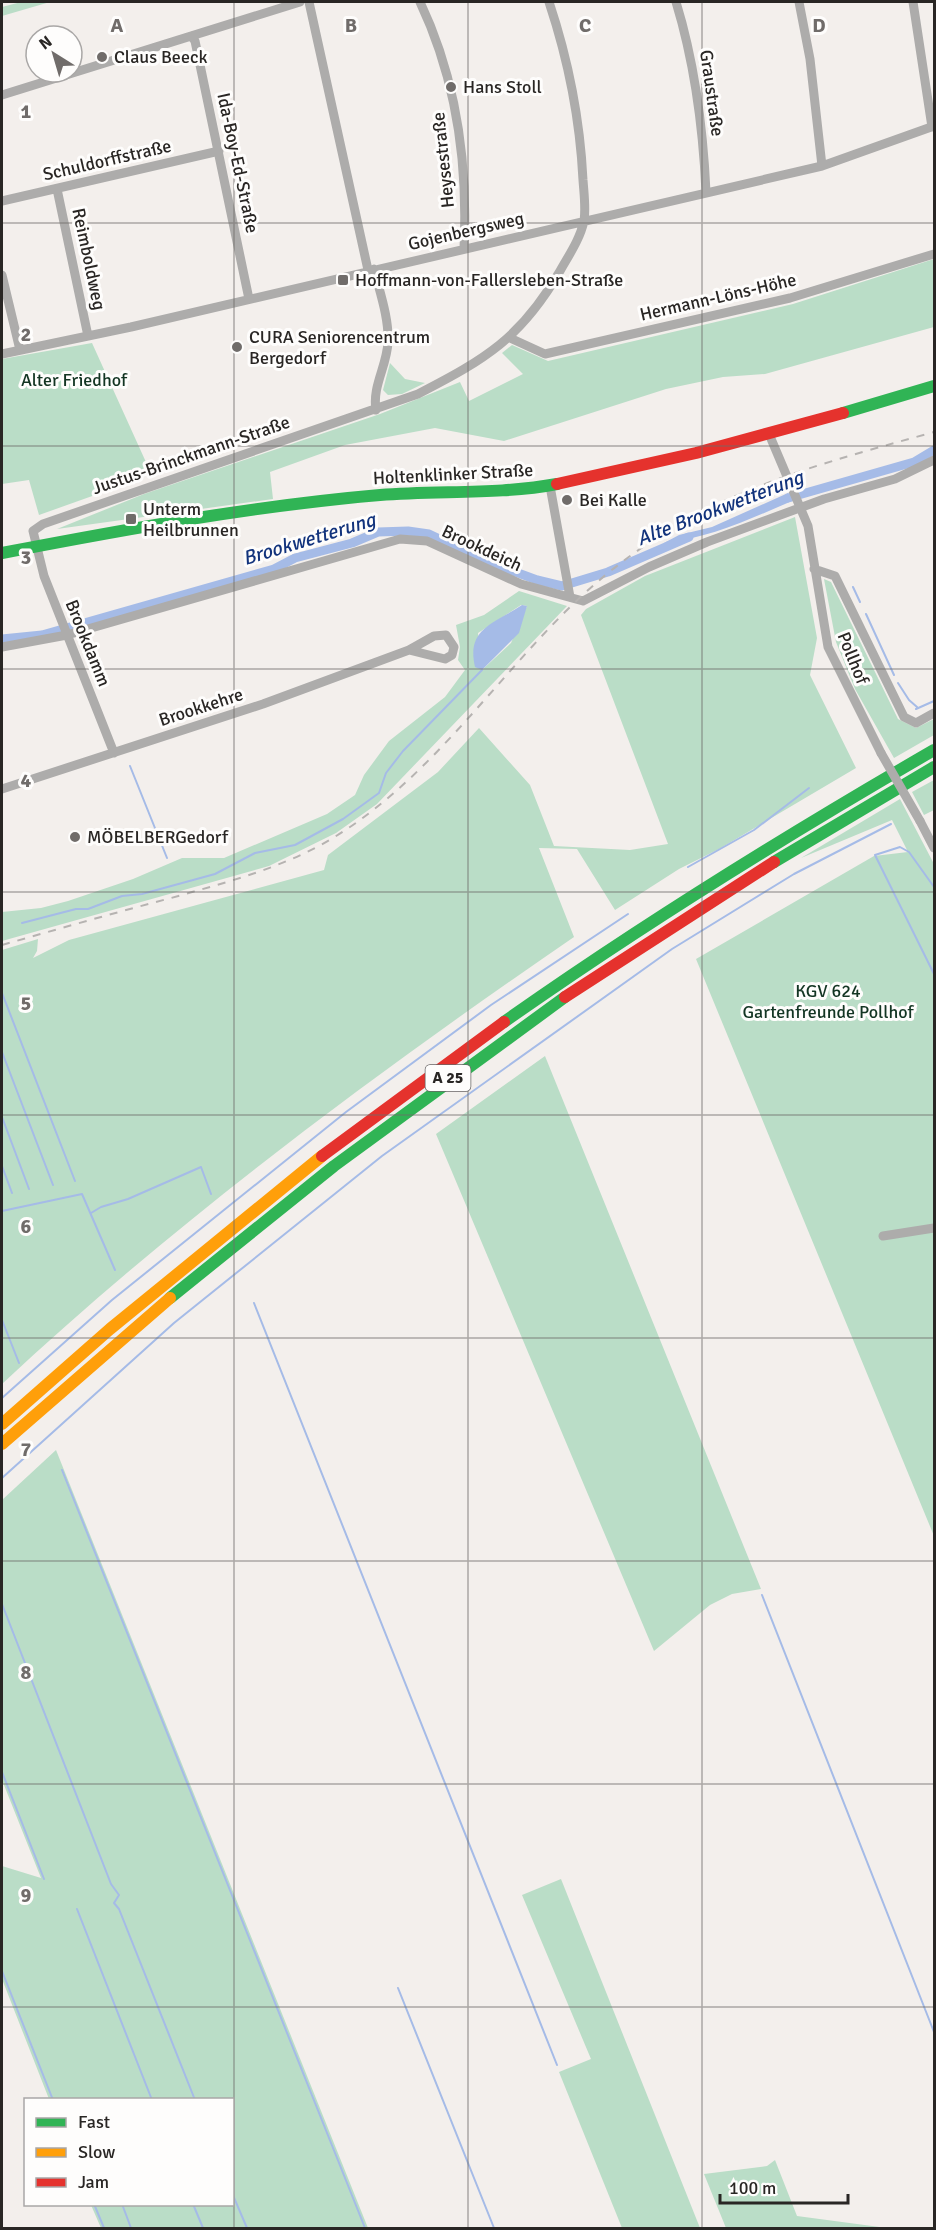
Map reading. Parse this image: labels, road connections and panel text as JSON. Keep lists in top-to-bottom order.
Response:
{
  "streets": {
    "main road": ["Holtenklinker Straße", "A 25"],
    "street": [
      "Graustraße",
      "Schuldorffstraße",
      "Heysestraße",
      "Ida-Boy-Ed-Straße",
      "Gojenbergsweg",
      "Reimboldweg",
      "Hermann-Löns-Höhe",
      "Justus-Brinckmann-Straße",
      "Brookdeich",
      "Brookdamm",
      "Pollhof",
      "Brookkehre"
    ]
  },
  "crossings": [
    ["Graustraße", "Gojenbergsweg"],
    ["Schuldorffstraße", "Ida-Boy-Ed-Straße"],
    ["Schuldorffstraße", "Reimboldweg"],
    ["Heysestraße", "Gojenbergsweg"],
    ["Ida-Boy-Ed-Straße", "Gojenbergsweg"],
    ["Gojenbergsweg", "Reimboldweg"],
    ["Gojenbergsweg", "Justus-Brinckmann-Straße"],
    ["Hermann-Löns-Höhe", "Justus-Brinckmann-Straße"],
    ["Justus-Brinckmann-Straße", "Holtenklinker Straße"],
    ["Justus-Brinckmann-Straße", "Brookdamm"],
    ["Holtenklinker Straße", "Brookdamm"],
    ["Holtenklinker Straße", "Pollhof"],
    ["Brookdeich", "Brookdamm"],
    ["Brookdeich", "Pollhof"],
    ["Brookdamm", "Brookkehre"]
  ],
  "water": ["Alte Brookwetterung", "Brookwetterung"],
  "parks": ["Alter Friedhof", "KGV 624 Gartenfreunde Pollhof"],
  "places": {
    "other": [
      "Claus Beeck",
      "Hans Stoll",
      "CURA Seniorencentrum Bergedorf",
      "Bei Kalle",
      "MÖBELBERGedorf"
    ],
    "transit": ["Hoffmann-von-Fallersleben-Straße", "Unterm Heilbrunnen"]
  },
  "legend": ["Fast", "Slow", "Jam"],
  "scale_bar": "100 m",
  "north": "top left",
  "grid": {
    "columns": [
      "A",
      "B",
      "C",
      "D"
    ],
    "rows": [
      "1",
      "2",
      "3",
      "4",
      "5",
      "6",
      "7",
      "8",
      "9"
    ]
  }
}
